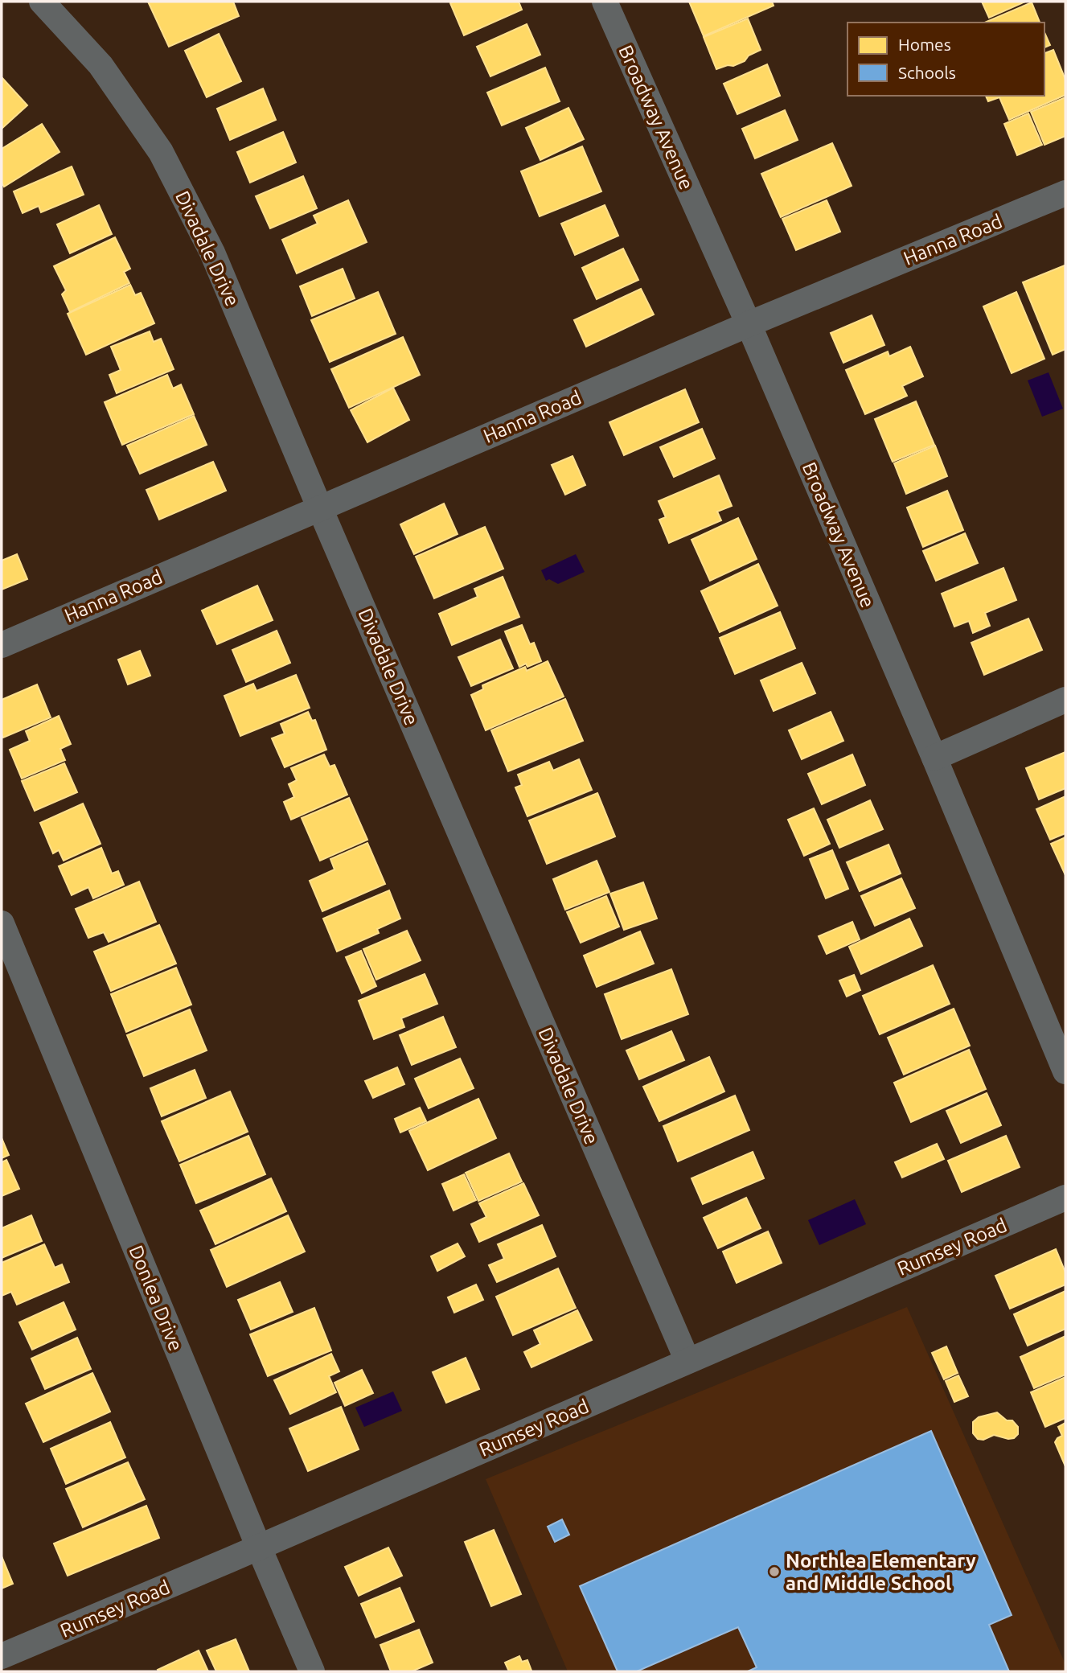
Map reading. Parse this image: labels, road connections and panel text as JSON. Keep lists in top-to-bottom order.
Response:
{
  "streets": {
    "street": [
      "Broadway Avenue",
      "Hanna Road",
      "Divadale Drive",
      "Rumsey Road",
      "Donlea Drive"
    ]
  },
  "crossings": [
    ["Broadway Avenue", "Hanna Road"],
    ["Hanna Road", "Divadale Drive"],
    ["Divadale Drive", "Rumsey Road"],
    ["Rumsey Road", "Donlea Drive"]
  ],
  "places": ["Northlea Elementary and Middle School"],
  "legend": ["Homes", "Schools"]
}
